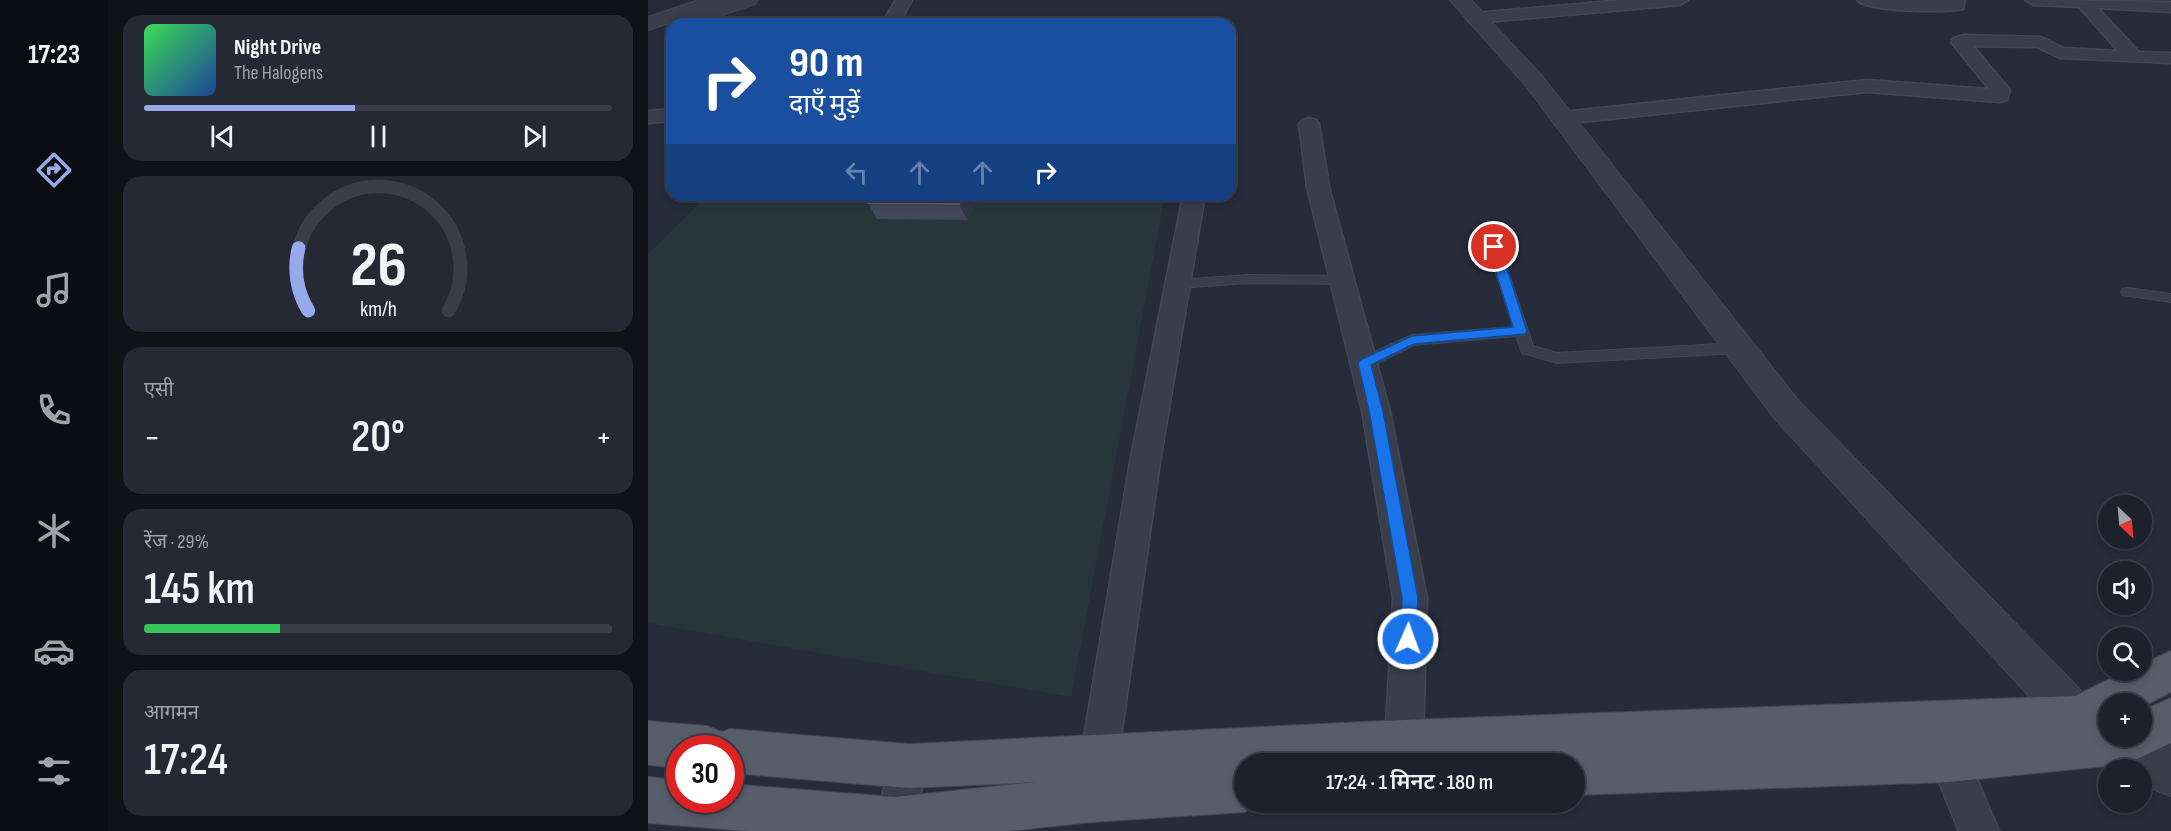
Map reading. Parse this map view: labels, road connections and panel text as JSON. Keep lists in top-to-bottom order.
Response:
{
  "north": "bottom right",
  "page": {
    "tabs": "17:23",
    "turn": ["90 m", "दाएँ मुड़ें"],
    "song": ["Night Drive", "The Halogens"],
    "tile": [
      "एसी",
      ["रेंज · 29%", "145 km"],
      ["आगमन", "17:24"]
    ],
    "heat": ["−", "20°", "+"],
    "map_buttons": ["+", "−"],
    "limit": "30",
    "trip": "17:24 · 1 मिनट · 180 m",
    "gauge": ["26", "km/h"]
  }
}
